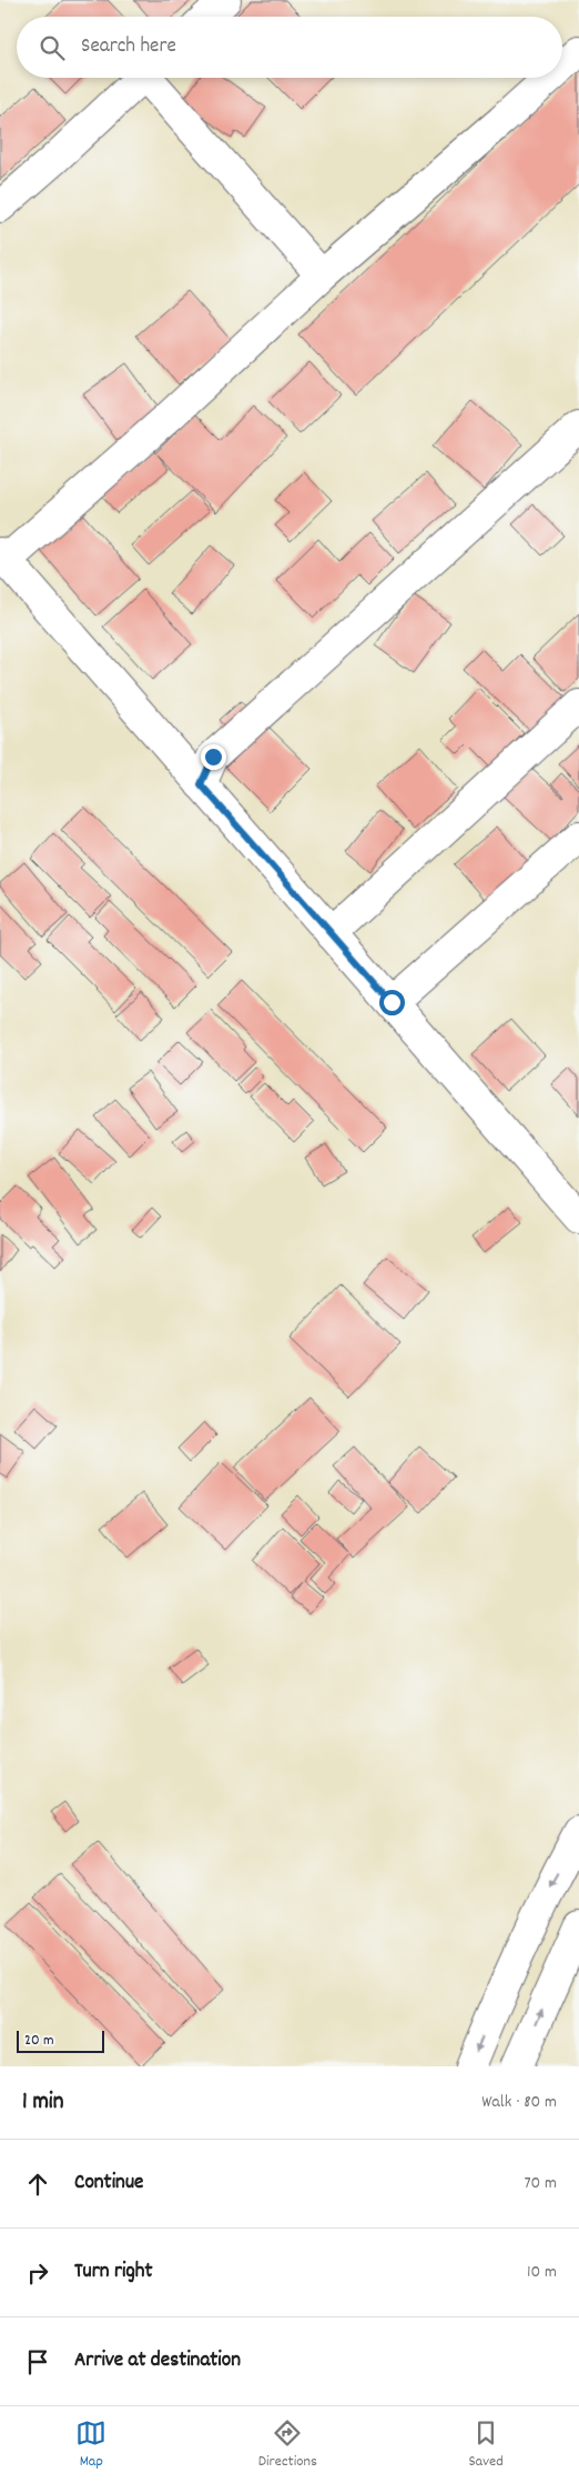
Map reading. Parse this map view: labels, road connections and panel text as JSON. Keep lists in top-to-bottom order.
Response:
{
  "scale_bar": "20 m",
  "page": {
    "search": "Search here",
    "scale": "20 m",
    "heading": ["1 min", "Walk · 80 m"],
    "list": [
      ["Continue", "70 m"],
      ["Turn right", "10 m"],
      "Arrive at destination"
    ],
    "nav": ["Map", "Directions", "Saved"]
  }
}
